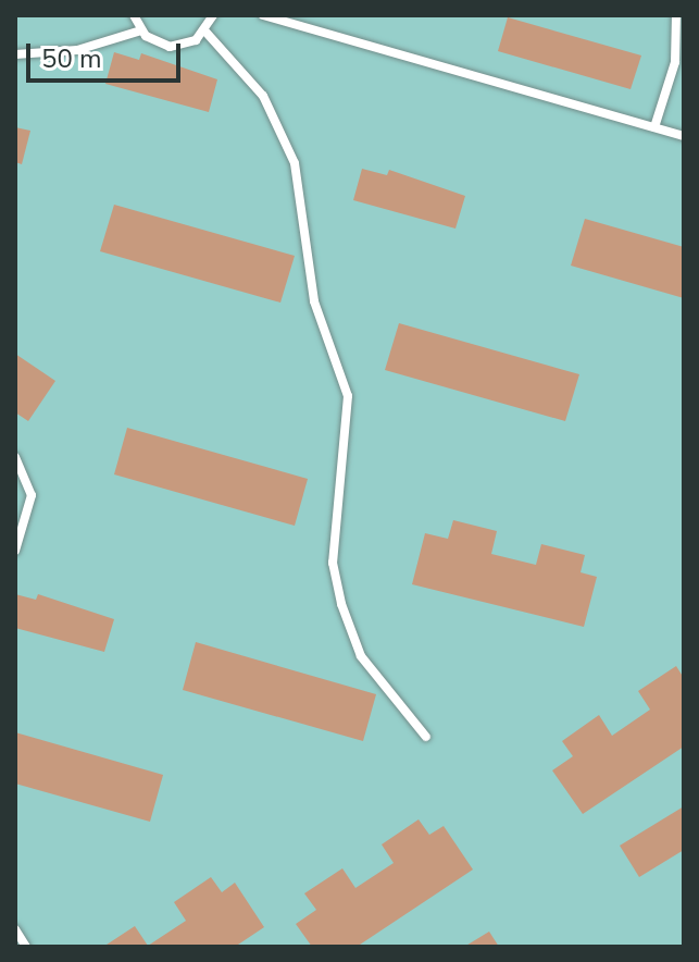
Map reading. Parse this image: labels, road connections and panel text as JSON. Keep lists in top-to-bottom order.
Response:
{
  "scale_bar": "50 m"
}
